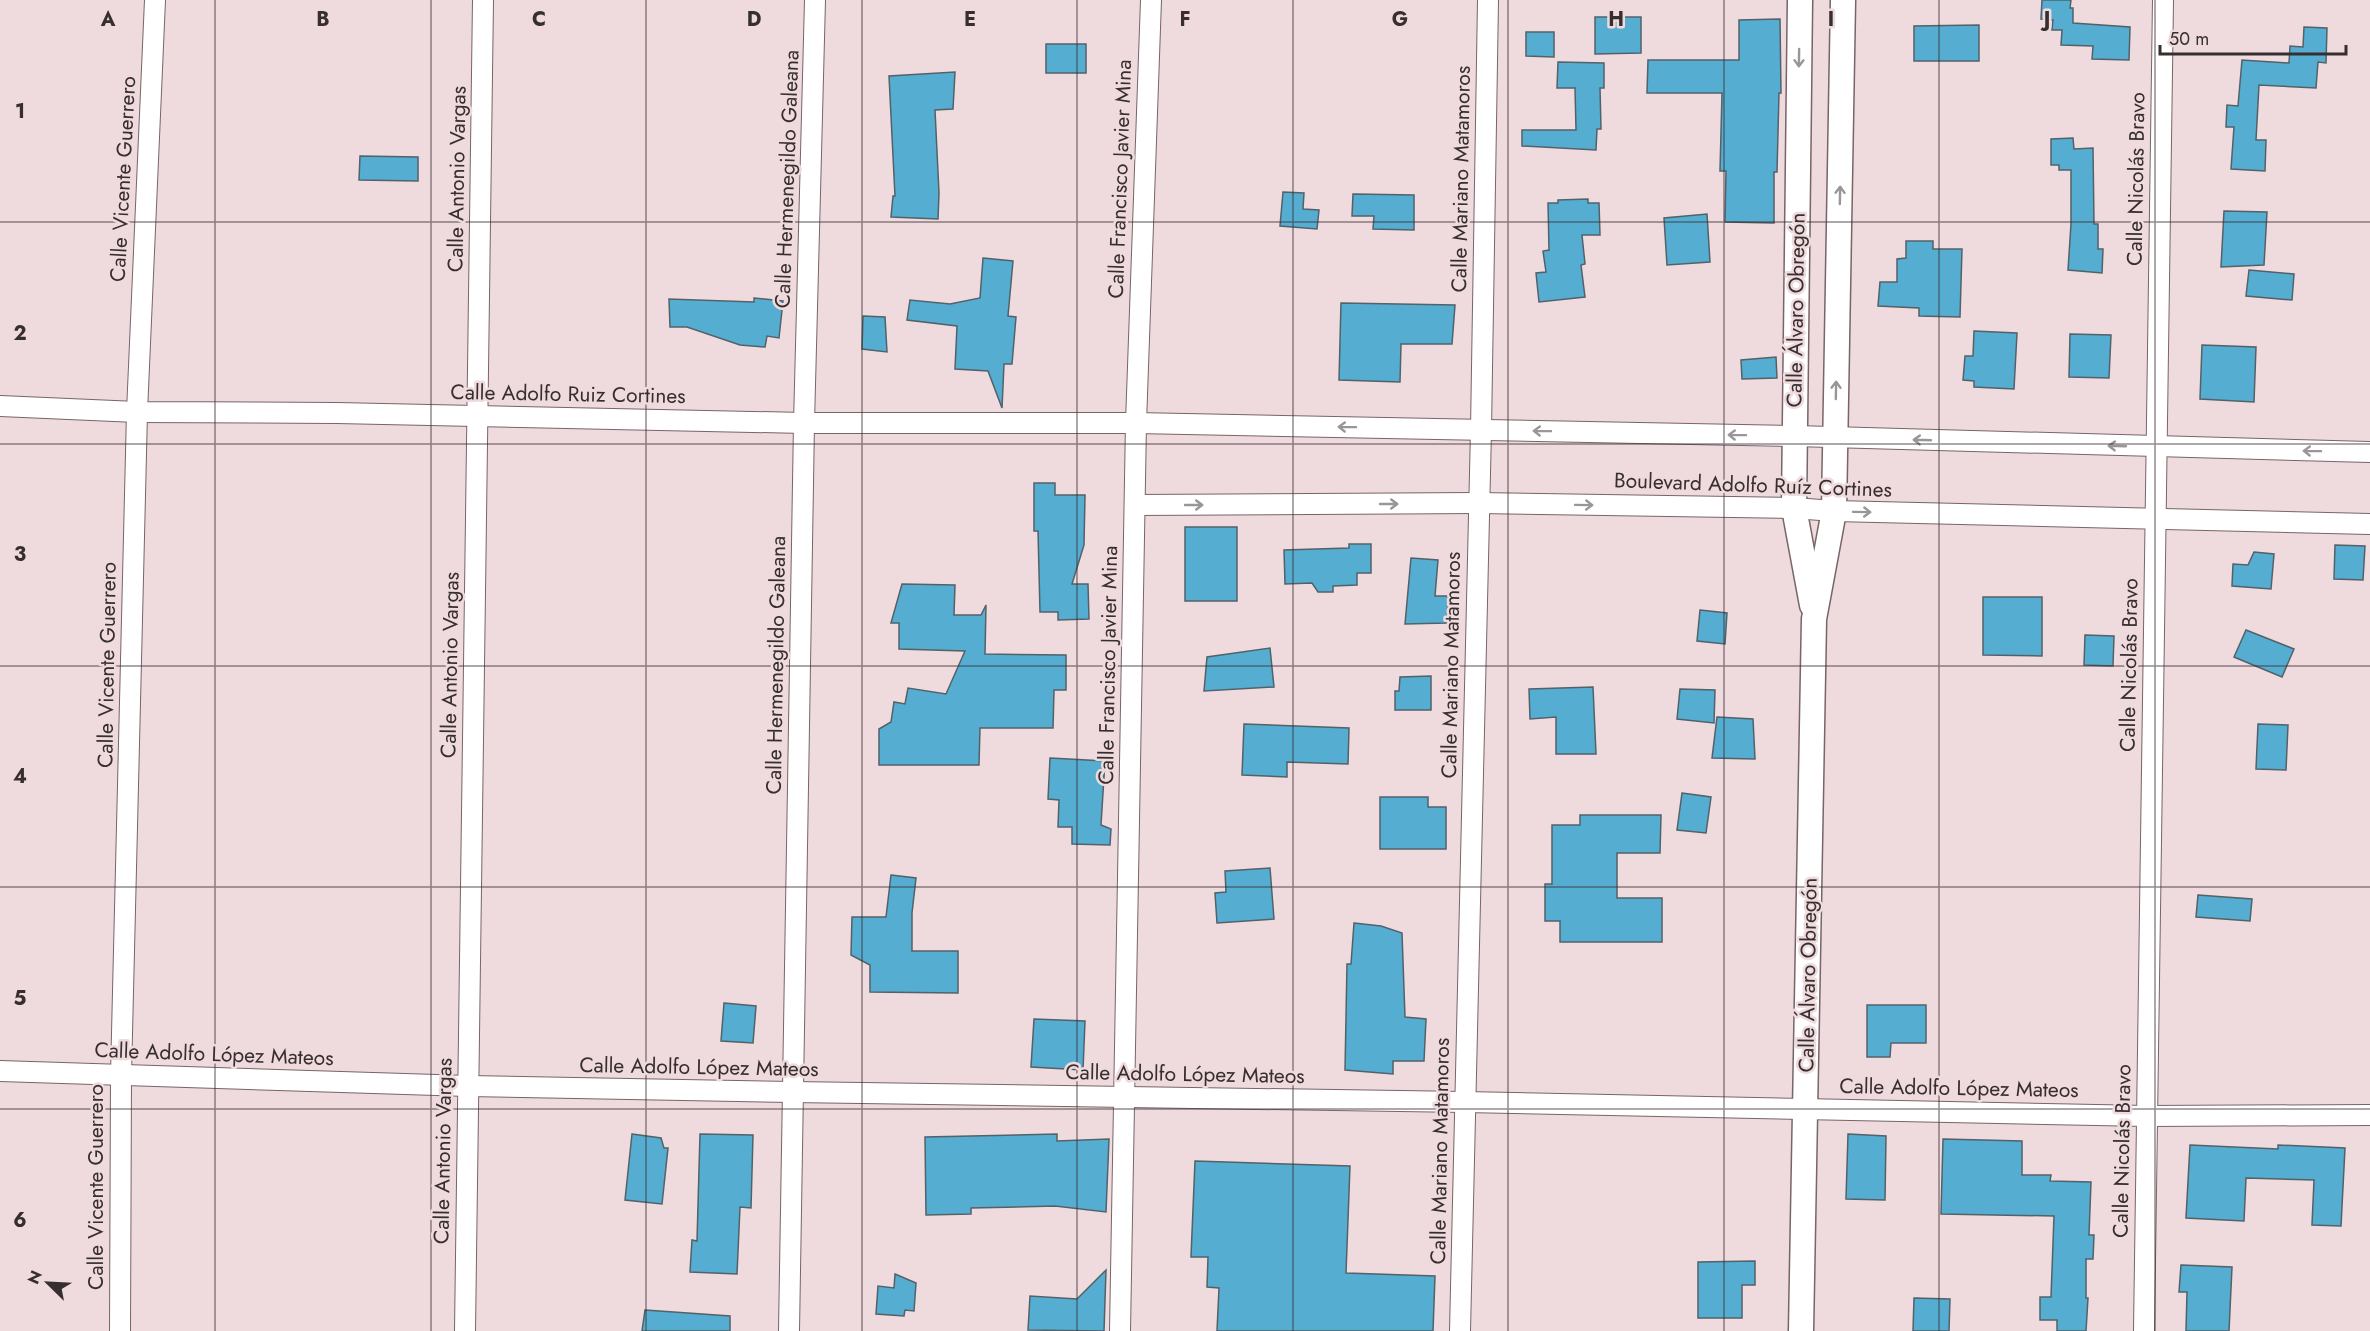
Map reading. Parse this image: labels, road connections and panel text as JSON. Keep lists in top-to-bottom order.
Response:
{
  "streets": {
    "street": [
      "Calle Vicente Guerrero",
      "Calle Antonio Vargas",
      "Calle Hermenegildo Galeana",
      "Calle Francisco Javier Mina",
      "Calle Mariano Matamoros",
      "Calle Nicolás Bravo",
      "Calle Álvaro Obregón",
      "Calle Adolfo Ruiz Cortines",
      "Boulevard Adolfo Ruíz Cortines",
      "Calle Adolfo López Mateos"
    ]
  },
  "crossings": [
    ["Calle Vicente Guerrero", "Calle Adolfo Ruiz Cortines"],
    ["Calle Vicente Guerrero", "Calle Adolfo López Mateos"],
    ["Calle Antonio Vargas", "Calle Adolfo Ruiz Cortines"],
    ["Calle Antonio Vargas", "Calle Adolfo López Mateos"],
    ["Calle Hermenegildo Galeana", "Calle Adolfo Ruiz Cortines"],
    ["Calle Hermenegildo Galeana", "Calle Adolfo López Mateos"],
    ["Calle Francisco Javier Mina", "Calle Adolfo Ruiz Cortines"],
    ["Calle Francisco Javier Mina", "Boulevard Adolfo Ruíz Cortines"],
    ["Calle Francisco Javier Mina", "Calle Adolfo López Mateos"],
    ["Calle Mariano Matamoros", "Calle Adolfo Ruiz Cortines"],
    ["Calle Mariano Matamoros", "Boulevard Adolfo Ruíz Cortines"],
    ["Calle Mariano Matamoros", "Calle Adolfo López Mateos"],
    ["Calle Nicolás Bravo", "Boulevard Adolfo Ruíz Cortines"],
    ["Calle Nicolás Bravo", "Calle Adolfo López Mateos"],
    ["Calle Álvaro Obregón", "Calle Adolfo Ruiz Cortines"],
    ["Calle Álvaro Obregón", "Boulevard Adolfo Ruíz Cortines"],
    ["Calle Álvaro Obregón", "Calle Adolfo López Mateos"]
  ],
  "one_way": ["Calle Adolfo Ruiz Cortines"],
  "scale_bar": "50 m",
  "north": "top left",
  "grid": {
    "columns": [
      "A",
      "B",
      "C",
      "D",
      "E",
      "F",
      "G",
      "H",
      "I",
      "J"
    ],
    "rows": [
      "1",
      "2",
      "3",
      "4",
      "5",
      "6"
    ]
  }
}
